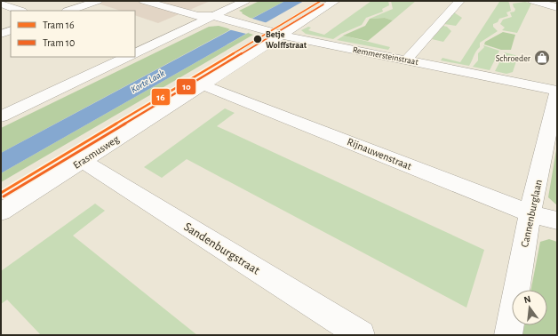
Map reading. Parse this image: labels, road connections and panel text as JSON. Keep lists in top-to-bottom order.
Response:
{
  "streets": {
    "street": [
      "Remmersteinstraat",
      "Erasmusweg",
      "Rijnauwenstraat",
      "Cannenburglaan",
      "Sandenburgstraat"
    ]
  },
  "crossings": [
    ["Remmersteinstraat", "Erasmusweg"],
    ["Remmersteinstraat", "Cannenburglaan"],
    ["Erasmusweg", "Rijnauwenstraat"],
    ["Erasmusweg", "Sandenburgstraat"],
    ["Rijnauwenstraat", "Cannenburglaan"]
  ],
  "water": ["Korte Laak"],
  "places": {
    "other": ["Betje Wolffstraat"],
    "shop": ["Schroeder"]
  },
  "lines": ["tram line 16", "tram line 10"],
  "legend": ["Tram 16", "Tram 10"],
  "north": "top"
}
